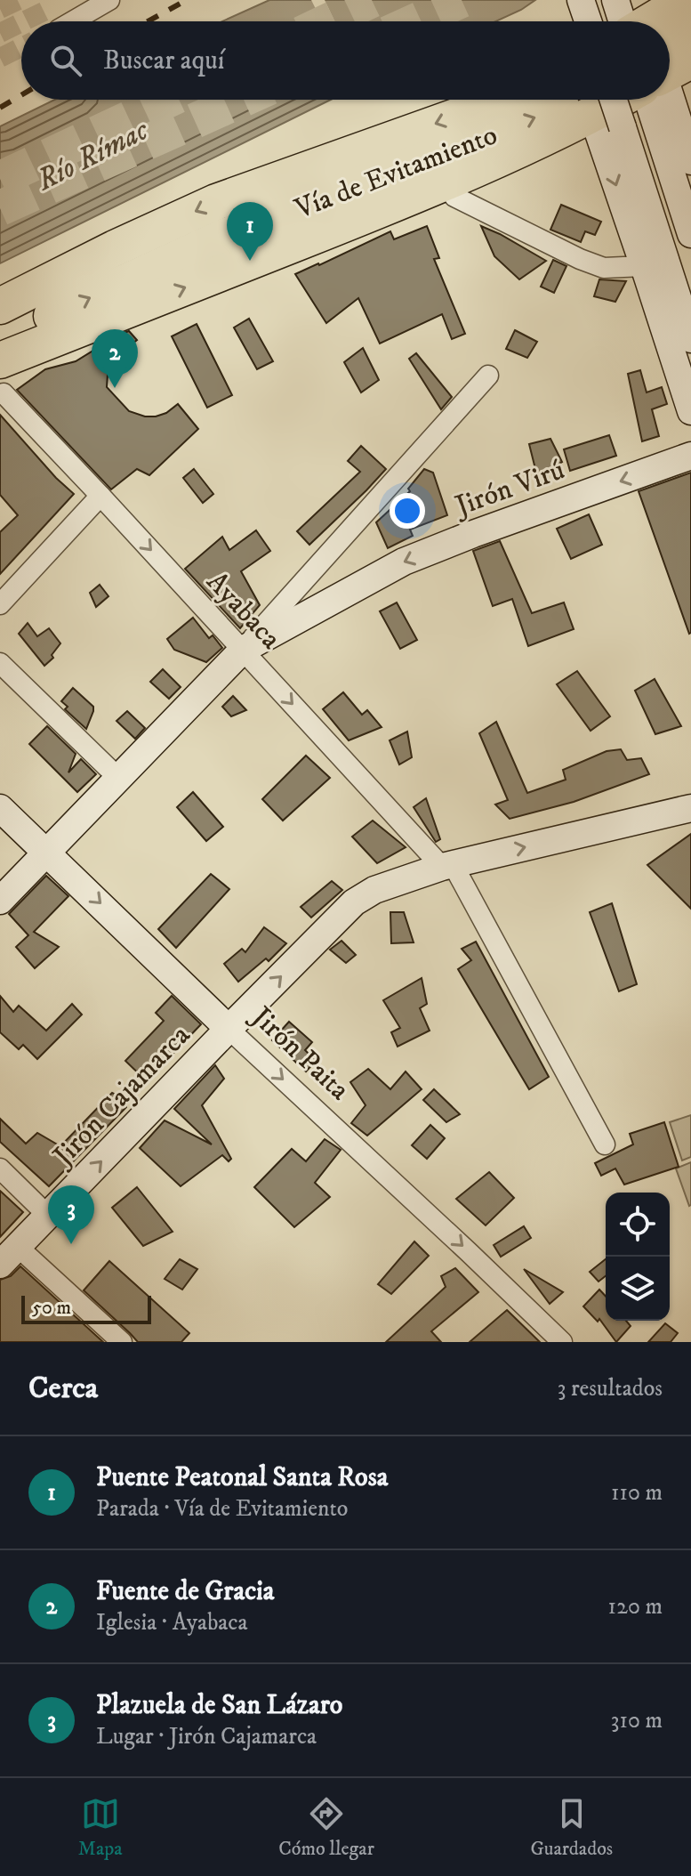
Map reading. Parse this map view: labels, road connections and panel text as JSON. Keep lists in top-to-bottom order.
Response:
{
  "streets": {
    "highway": ["Vía de Evitamiento"],
    "main road": ["Jirón Virú", "Jirón Paita", "Jirón Cajamarca"],
    "street": ["Ayabaca"]
  },
  "crossings": [
    ["Jirón Virú", "Ayabaca"],
    ["Jirón Virú", "Jirón Paita"],
    ["Ayabaca", "Jirón Cajamarca"],
    ["Jirón Paita", "Jirón Cajamarca"]
  ],
  "one_way": ["Ayabaca", "Jirón Paita", "Jirón Cajamarca"],
  "water": ["Río Rímac"],
  "scale_bar": "50 m",
  "page": {
    "search": "Buscar aquí",
    "pins": ["1", "2", "3"],
    "scale": "50 m",
    "heading": ["Cerca", "3 resultados"],
    "list": [
      {
        "mark": "1",
        "name": "Puente Peatonal Santa Rosa",
        "note": "Parada · Vía de Evitamiento",
        "value": "110 m"
      },
      {
        "mark": "2",
        "name": "Fuente de Gracia",
        "note": "Iglesia · Ayabaca",
        "value": "120 m"
      },
      {
        "mark": "3",
        "name": "Plazuela de San Lázaro",
        "note": "Lugar · Jirón Cajamarca",
        "value": "310 m"
      }
    ],
    "nav": ["Mapa", "Cómo llegar", "Guardados"]
  }
}
